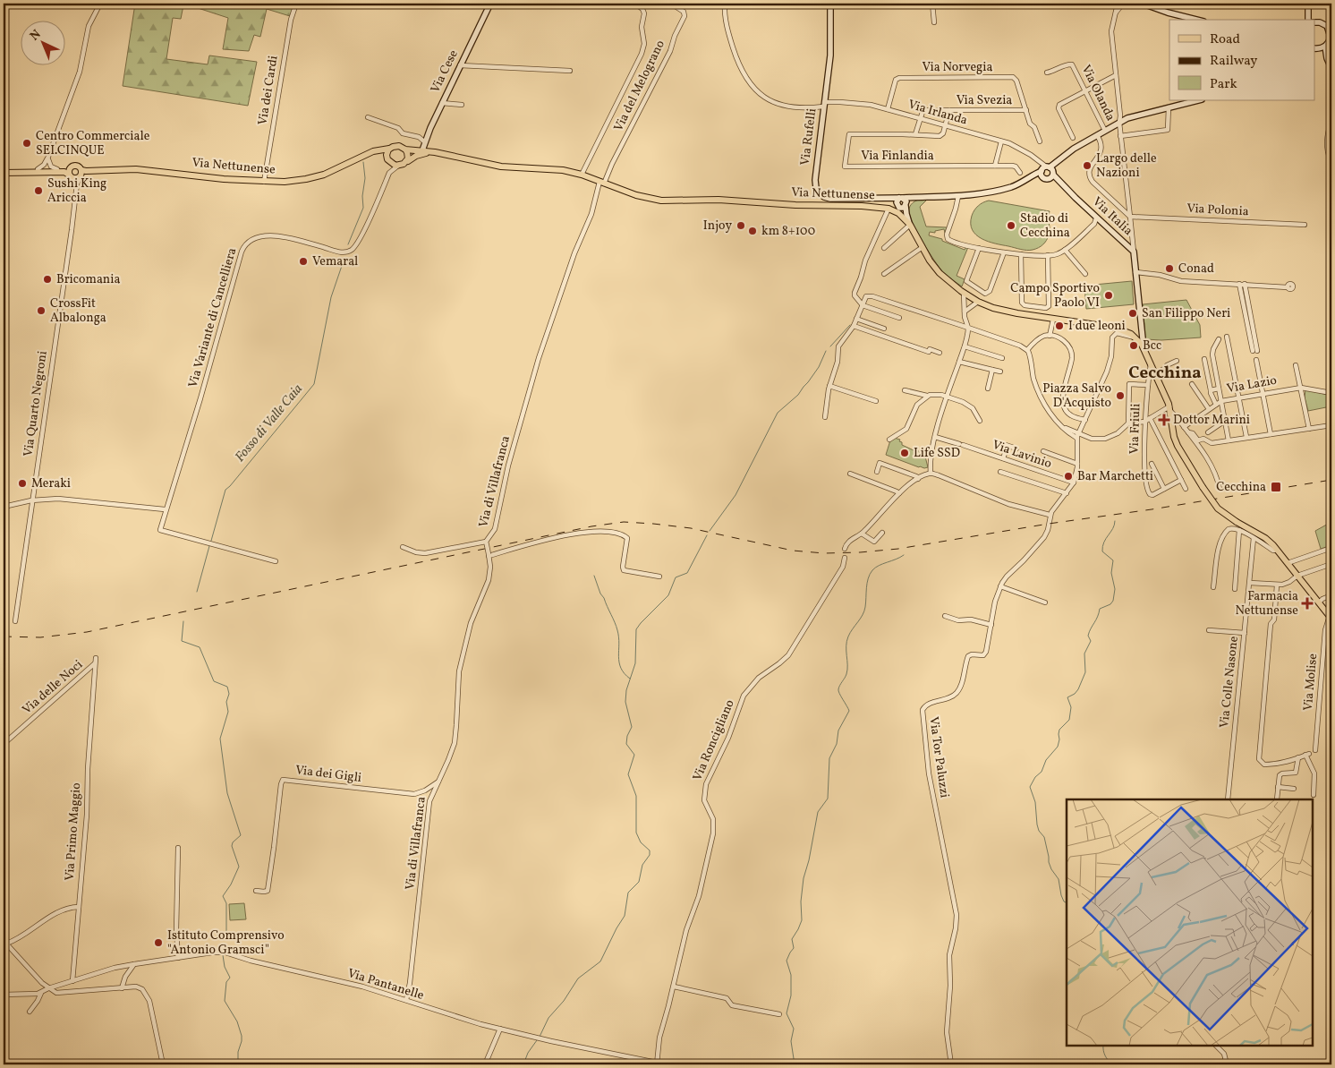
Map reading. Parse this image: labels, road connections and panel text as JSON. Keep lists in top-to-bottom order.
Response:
{
  "streets": {
    "main road": ["Via Nettunense"],
    "street": [
      "Via Norvegia",
      "Via Cese",
      "Via del Melograno",
      "Via dei Cardi",
      "Via Olanda",
      "Via Svezia",
      "Via Irlanda",
      "Via Rufelli",
      "Via Finlandia",
      "Via Polonia",
      "Via Italia",
      "Via Variante di Cancelliera",
      "Via Lazio",
      "Via Quarto Negroni",
      "Via Friuli",
      "Via Lavinio",
      "Via di Villafranca",
      "Via Colle Nasone",
      "Via Molise",
      "Via delle Noci",
      "Via Roncigliano",
      "Via Tor Paluzzi",
      "Via dei Gigli",
      "Via Primo Maggio",
      "Via Pantanelle"
    ]
  },
  "crossings": [
    ["Via Norvegia", "Via Svezia"],
    ["Via Norvegia", "Via Irlanda"],
    ["Via Cese", "Via Nettunense"],
    ["Via del Melograno", "Via Nettunense"],
    ["Via del Melograno", "Via di Villafranca"],
    ["Via dei Cardi", "Via Nettunense"],
    ["Via Svezia", "Via Irlanda"],
    ["Via Svezia", "Via Finlandia"],
    ["Via Irlanda", "Via Rufelli"],
    ["Via Irlanda", "Via Finlandia"],
    ["Via Irlanda", "Via Italia"],
    ["Via Rufelli", "Via Nettunense"],
    ["Via Nettunense", "Via Italia"],
    ["Via Nettunense", "Via Variante di Cancelliera"],
    ["Via Nettunense", "Via Quarto Negroni"],
    ["Via Nettunense", "Via Friuli"],
    ["Via Nettunense", "Via di Villafranca"],
    ["Via Nettunense", "Via Molise"],
    ["Via Nettunense", "Via Tor Paluzzi"],
    ["Via Lavinio", "Via Tor Paluzzi"],
    ["Via di Villafranca", "Via dei Gigli"],
    ["Via di Villafranca", "Via Pantanelle"],
    ["Via delle Noci", "Via Primo Maggio"],
    ["Via Roncigliano", "Via Pantanelle"],
    ["Via Primo Maggio", "Via Pantanelle"]
  ],
  "districts": ["Cecchina"],
  "water": ["Fosso di Valle Caia"],
  "places": {
    "other": [
      "Centro Commerciale SEI.CINQUE",
      "Largo delle Nazioni",
      "Sushi King Ariccia",
      "Injoy",
      "Stadio di Cecchina",
      "km 8+100",
      "Vemaral",
      "Conad",
      "Bricomania",
      "Campo Sportivo Paolo VI",
      "CrossFit Albalonga",
      "San Filippo Neri",
      "I due leoni",
      "Bcc",
      "Piazza Salvo D'Acquisto",
      "Life SSD",
      "Bar Marchetti",
      "Meraki",
      "Istituto Comprensivo \"Antonio Gramsci\""
    ],
    "health": ["Dottor Marini", "Farmacia Nettunense"],
    "transit": ["Cecchina"]
  },
  "legend": ["Road", "Railway", "Park"],
  "north": "top left"
}
